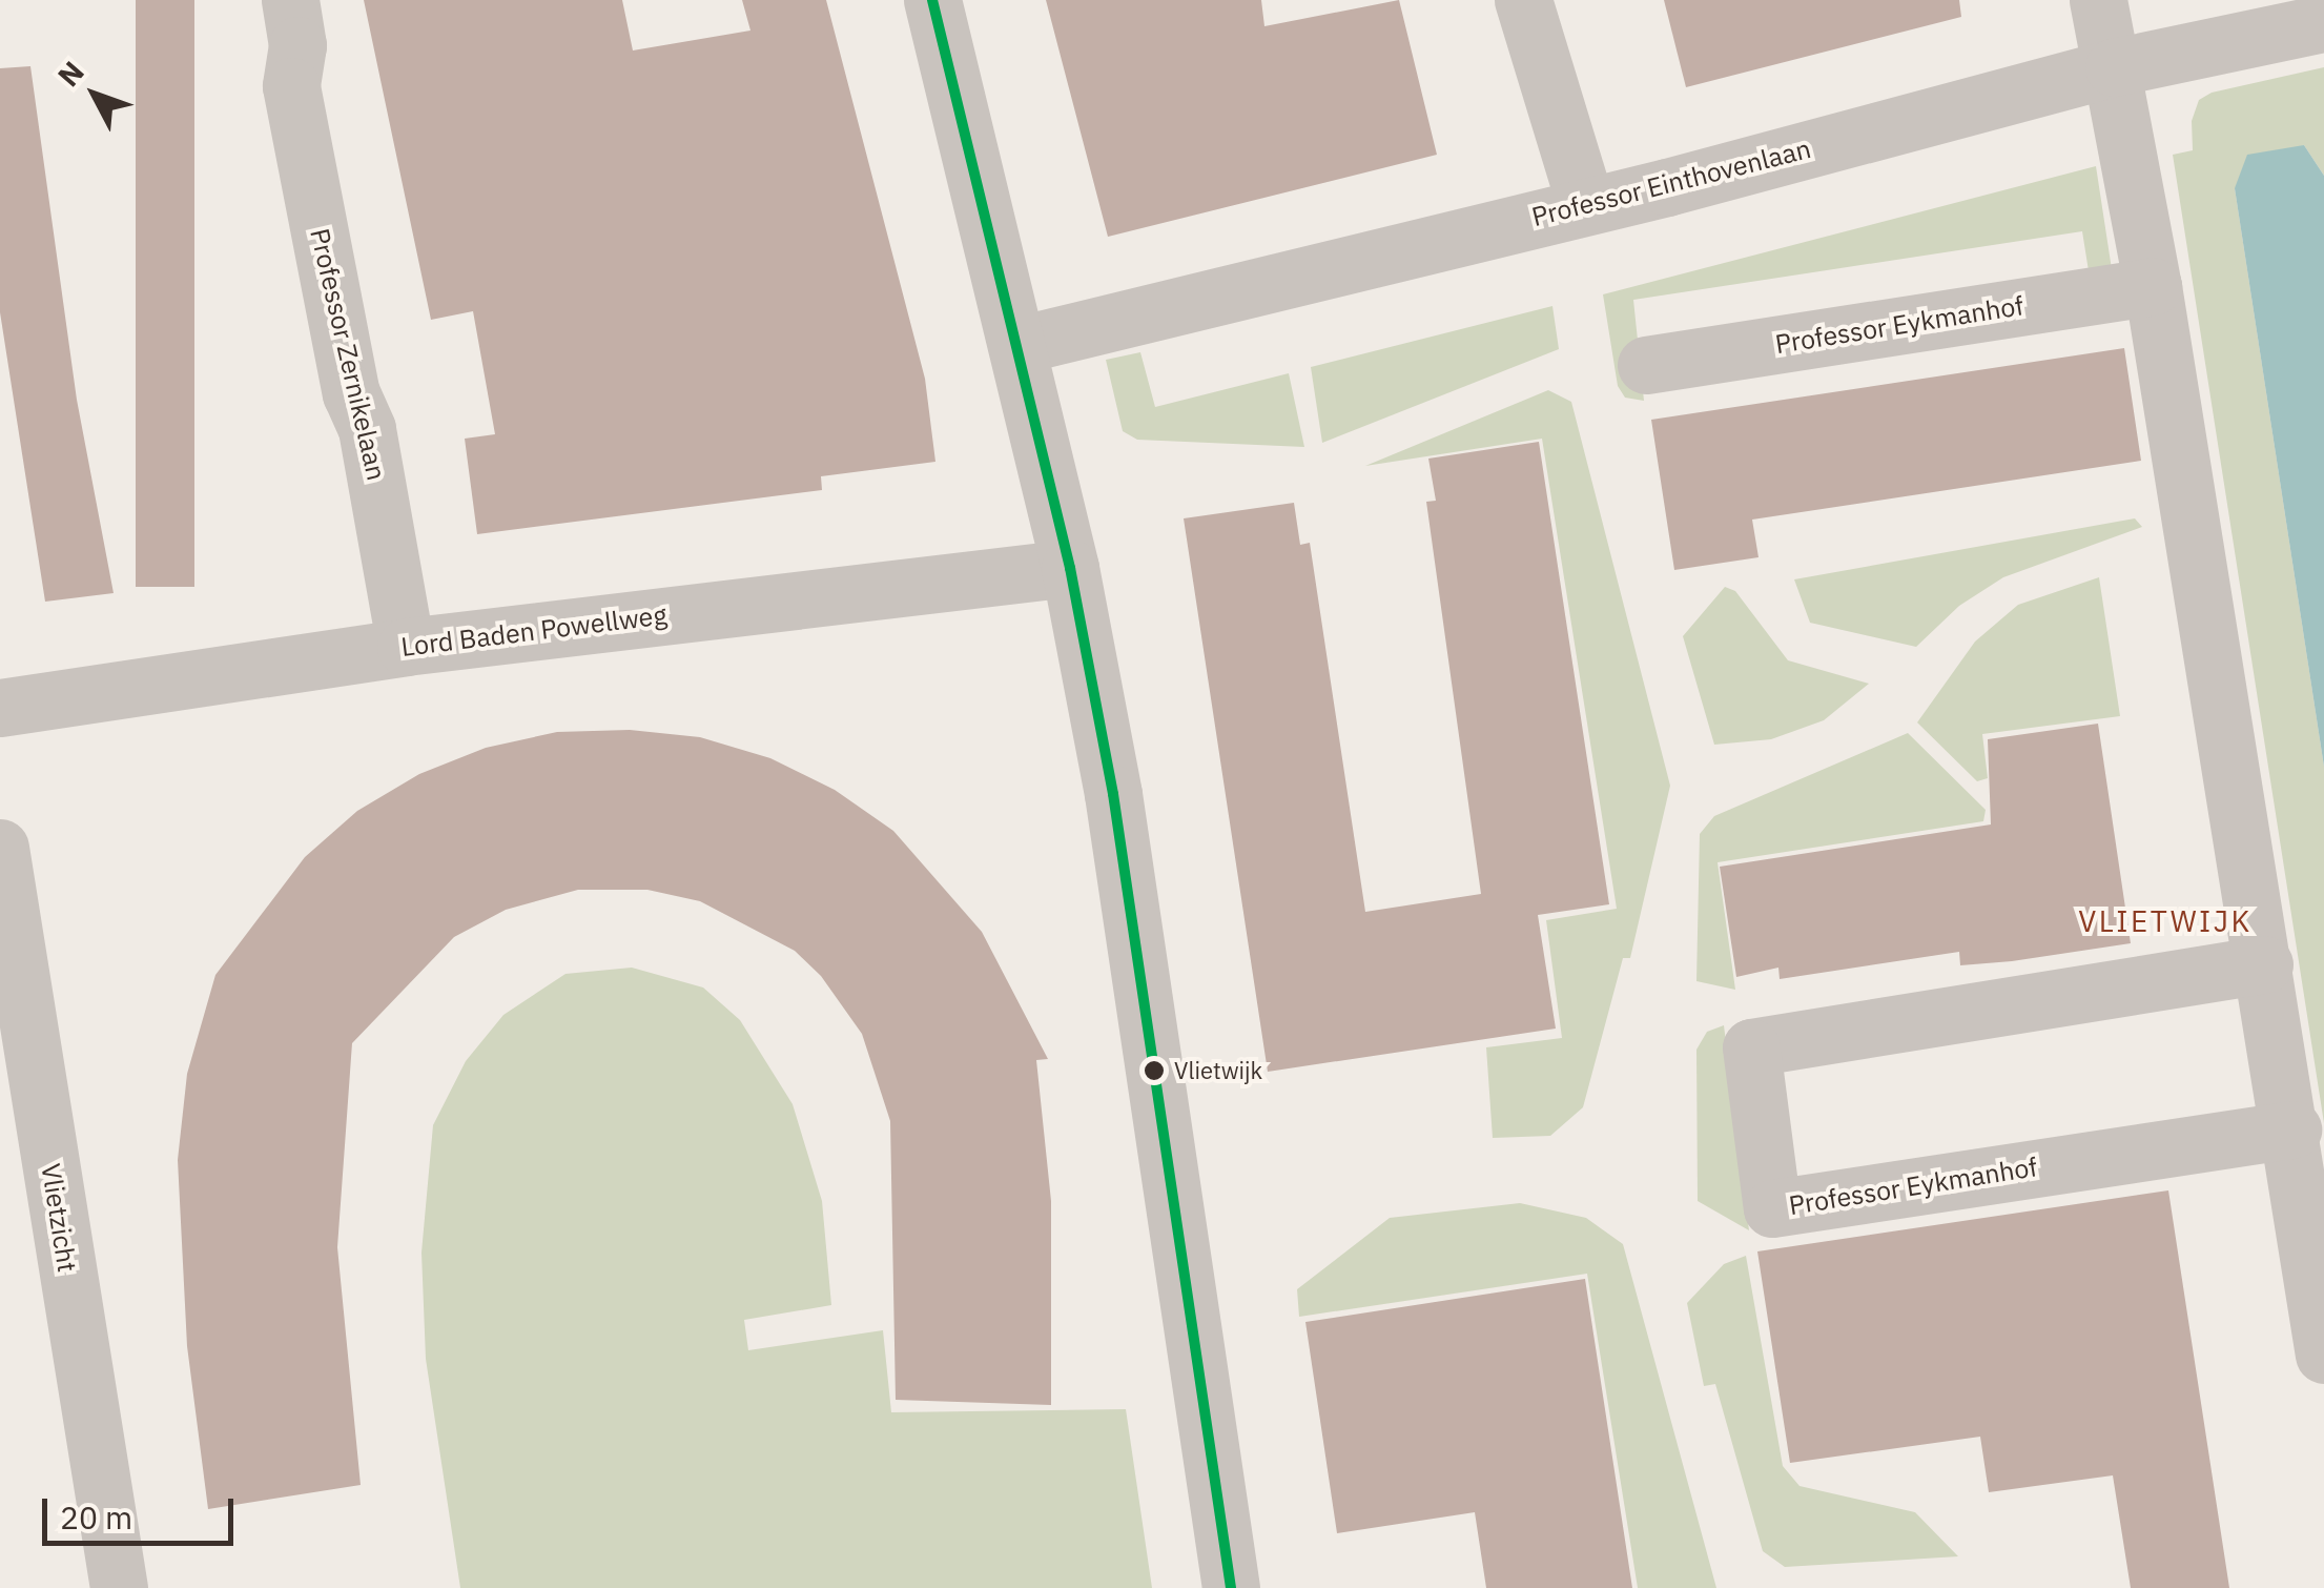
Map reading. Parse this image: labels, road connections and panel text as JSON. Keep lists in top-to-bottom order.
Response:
{
  "streets": {
    "street": [
      "Professor Einthovenlaan",
      "Professor Eykmanhof",
      "Professor Zernikelaan",
      "Lord Baden Powellweg",
      "Vlietzicht"
    ]
  },
  "crossings": [
    ["Professor Zernikelaan", "Lord Baden Powellweg"]
  ],
  "districts": ["VLIETWIJK"],
  "places": ["Vlietwijk"],
  "scale_bar": "20 m",
  "north": "top left"
}
